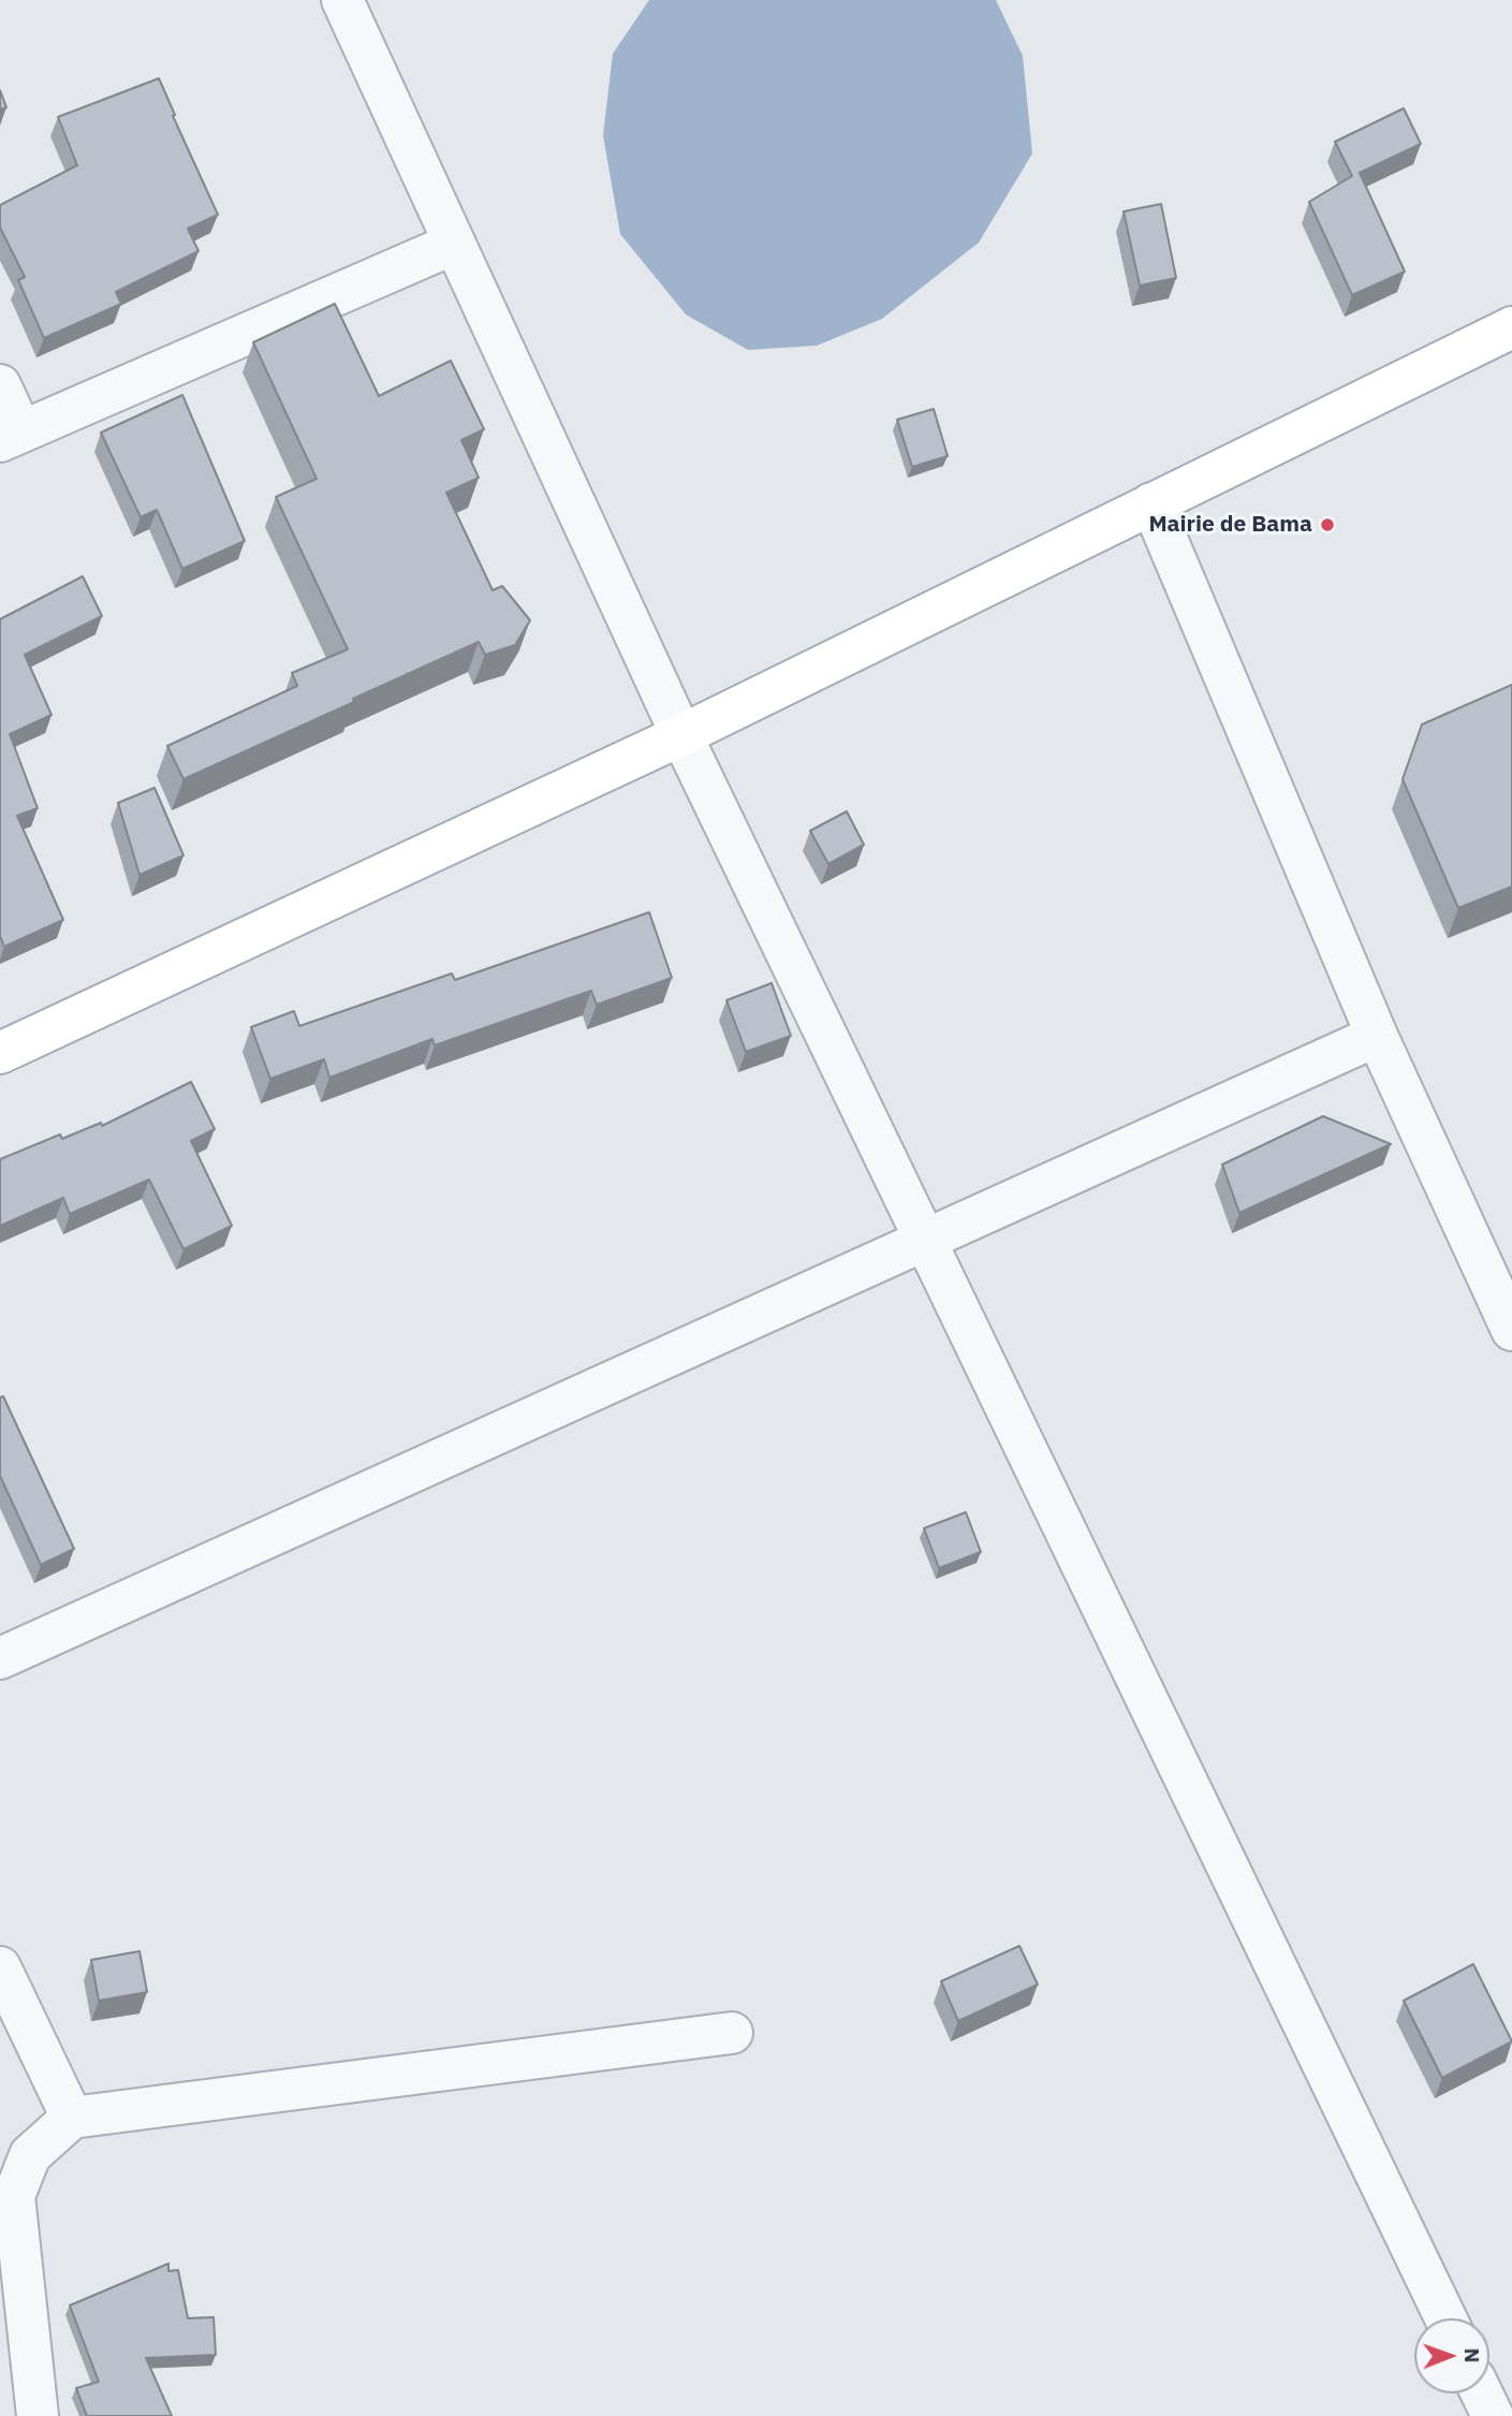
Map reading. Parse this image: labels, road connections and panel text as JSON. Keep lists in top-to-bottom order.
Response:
{
  "places": ["Mairie de Bama"],
  "north": "right"
}
